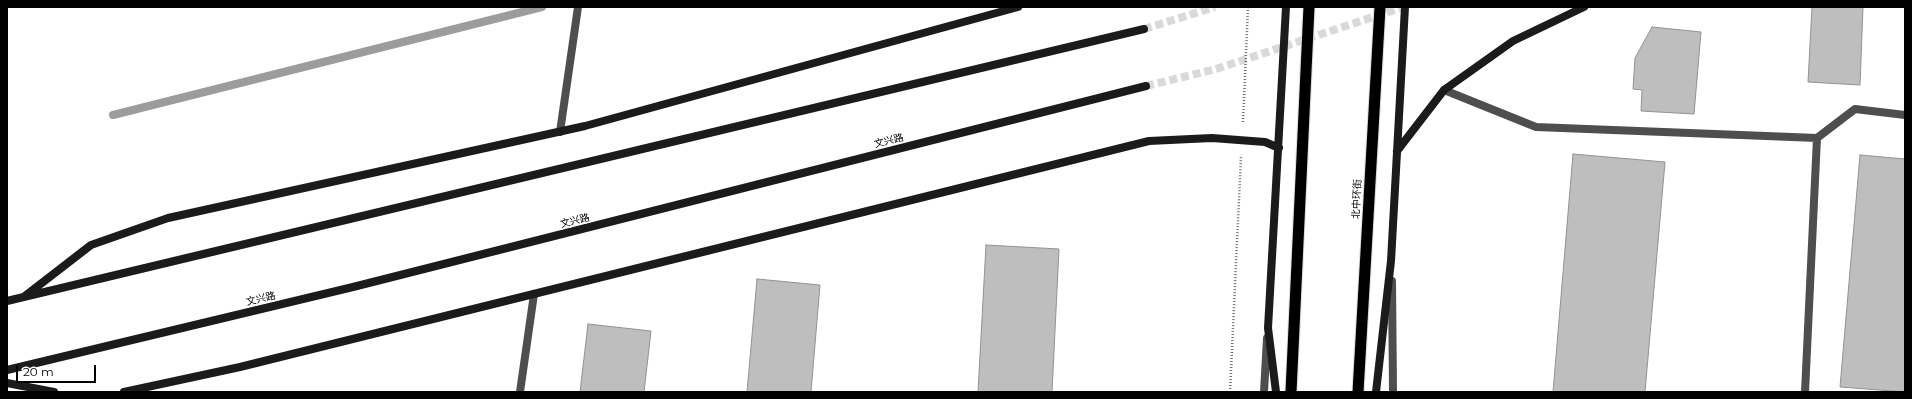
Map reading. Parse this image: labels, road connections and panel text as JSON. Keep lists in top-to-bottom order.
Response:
{
  "streets": {
    "highway": ["北中环街"],
    "main road": ["文兴路"]
  },
  "scale_bar": "20 m"
}
